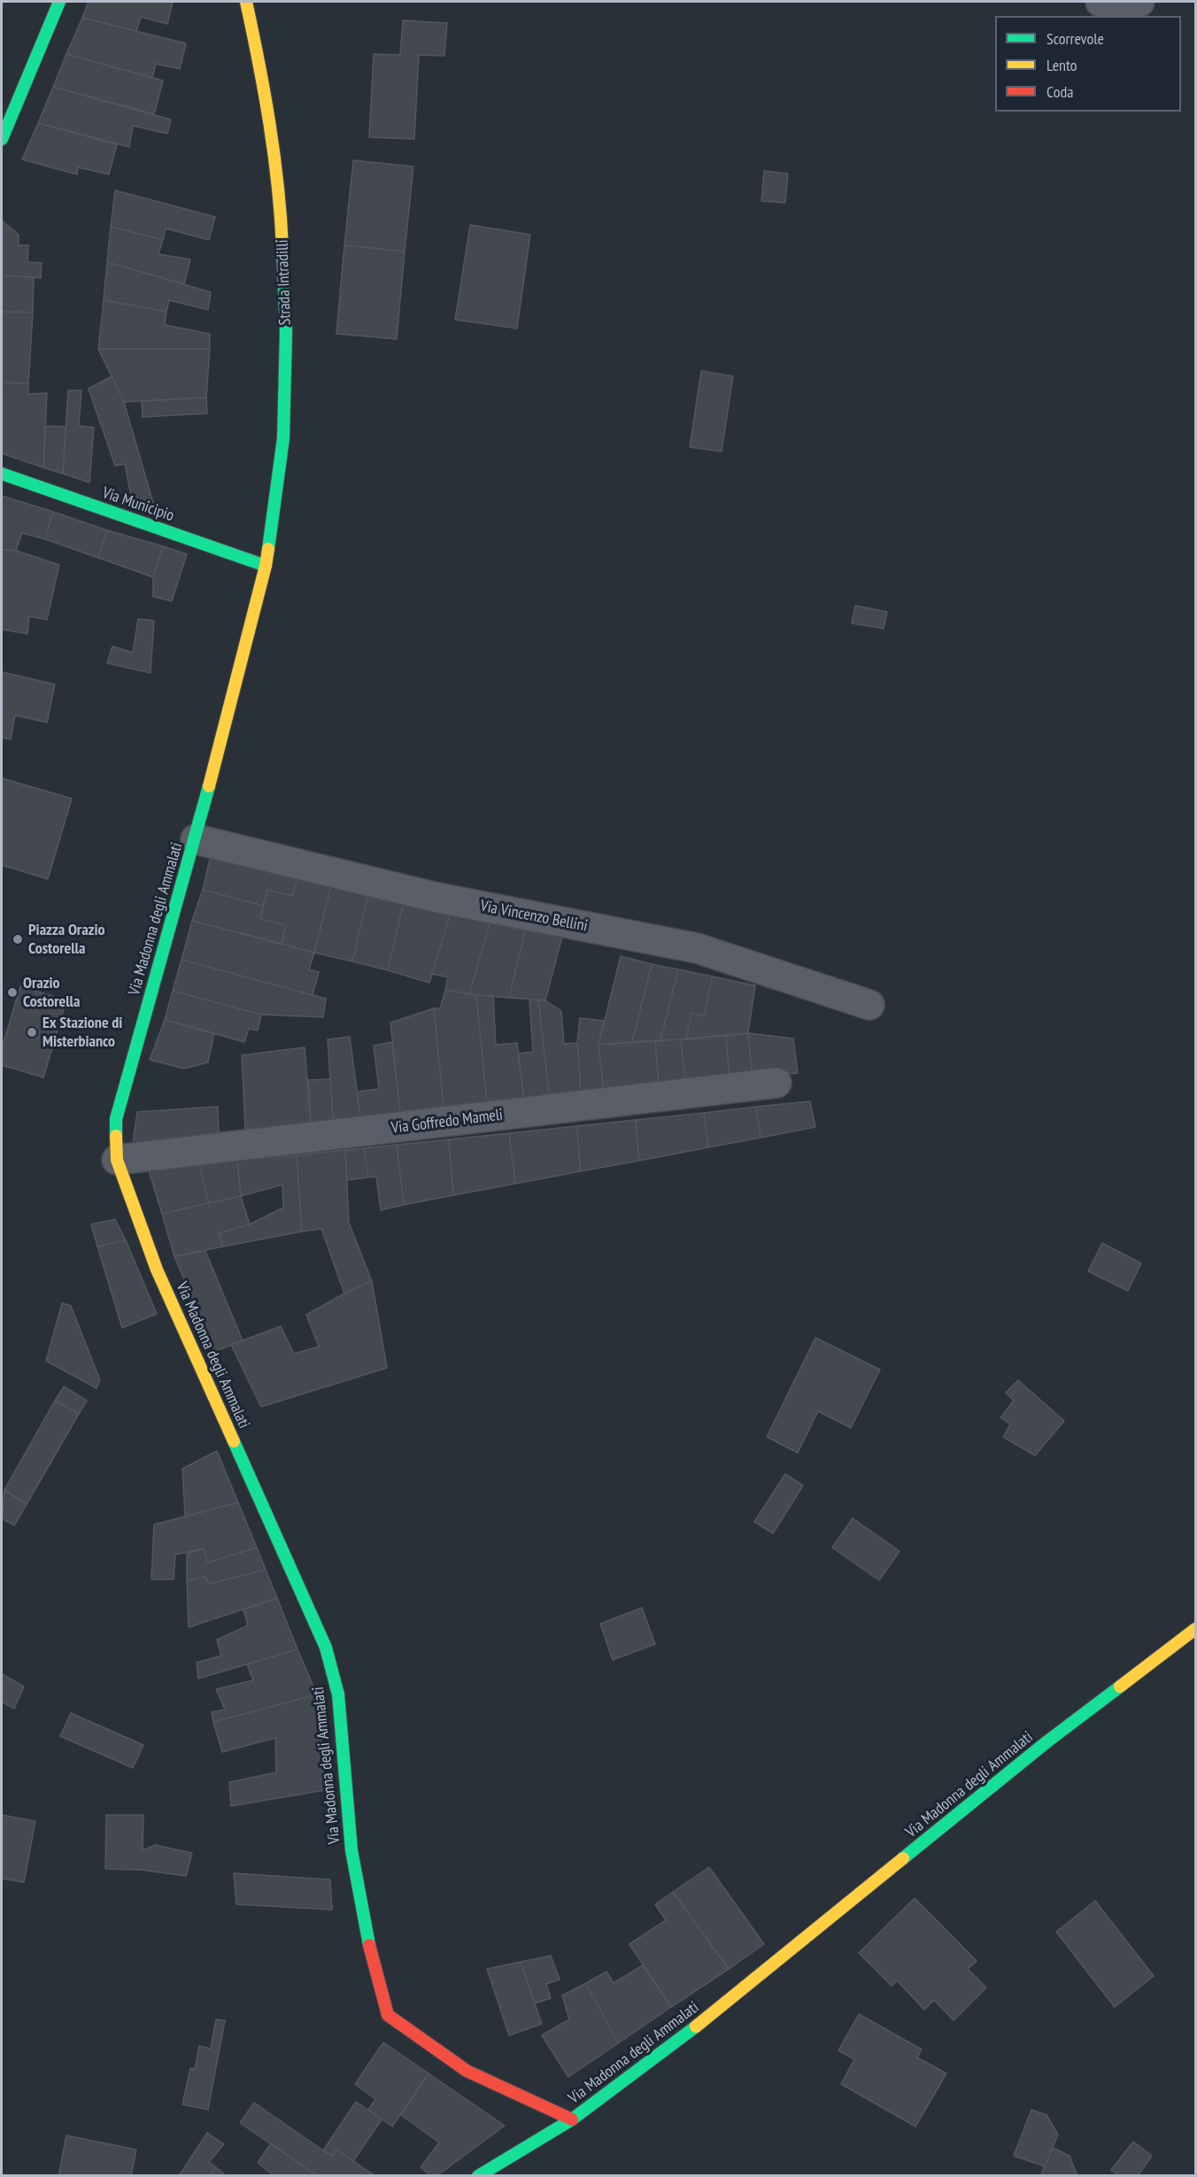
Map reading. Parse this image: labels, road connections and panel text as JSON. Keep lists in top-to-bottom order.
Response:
{
  "streets": {
    "street": [
      "Strada Intradilli",
      "Via Municipio",
      "Via Vincenzo Bellini",
      "Via Madonna degli Ammalati",
      "Via Goffredo Mameli"
    ]
  },
  "crossings": [
    ["Strada Intradilli", "Via Municipio"],
    ["Strada Intradilli", "Via Madonna degli Ammalati"],
    ["Via Municipio", "Via Madonna degli Ammalati"],
    ["Via Vincenzo Bellini", "Via Madonna degli Ammalati"],
    ["Via Madonna degli Ammalati", "Via Goffredo Mameli"]
  ],
  "places": ["Piazza Orazio Costorella", "Orazio Costorella", "Ex Stazione di Misterbianco"],
  "legend": ["Scorrevole", "Lento", "Coda"]
}
